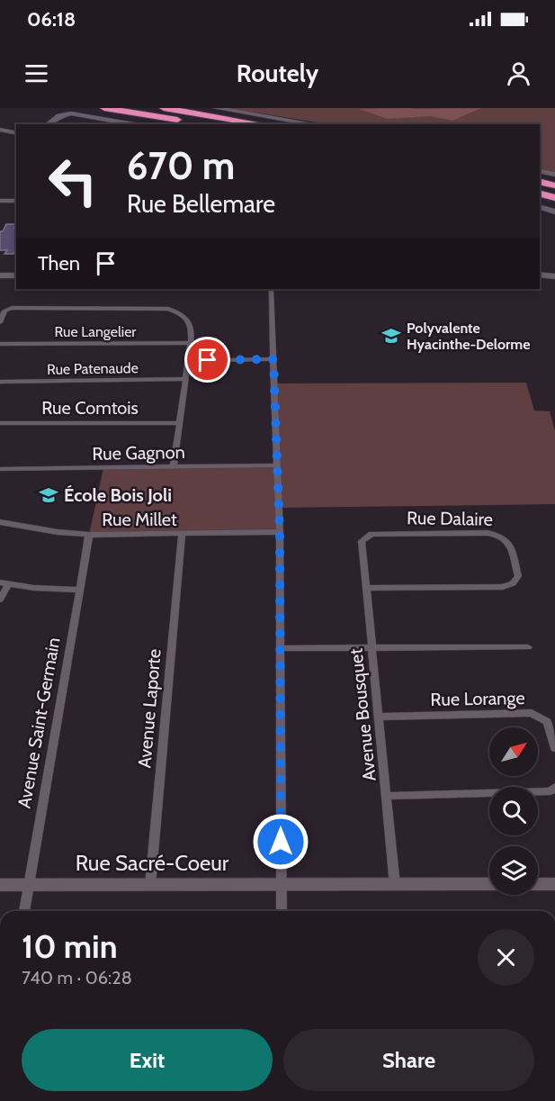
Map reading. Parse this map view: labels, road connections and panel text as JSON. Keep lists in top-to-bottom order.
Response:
{
  "streets": {
    "street": [
      "Rue Langelier",
      "Rue Patenaude",
      "Rue Comtois",
      "Rue Gagnon",
      "Rue Dalaire",
      "Rue Millet",
      "Rue Lorange",
      "Avenue Laporte",
      "Avenue Bousquet",
      "Avenue Saint-Germain",
      "Rue Sacré-Coeur"
    ]
  },
  "crossings": [
    ["Rue Dalaire", "Avenue Bousquet"],
    ["Rue Millet", "Avenue Laporte"],
    ["Rue Millet", "Avenue Saint-Germain"],
    ["Rue Lorange", "Avenue Bousquet"],
    ["Avenue Laporte", "Rue Sacré-Coeur"],
    ["Avenue Bousquet", "Rue Sacré-Coeur"],
    ["Avenue Saint-Germain", "Rue Sacré-Coeur"]
  ],
  "places": {
    "school or university": ["Polyvalente Hyacinthe-Delorme", "École Bois Joli"]
  },
  "north": "top right",
  "page": {
    "status": "06:18",
    "header": "Routely",
    "turn": ["670 m", "Rue Bellemare"],
    "then": "Then",
    "heading": ["10 min", "740 m · 06:28"],
    "buttons": ["Exit", "Share"]
  }
}
